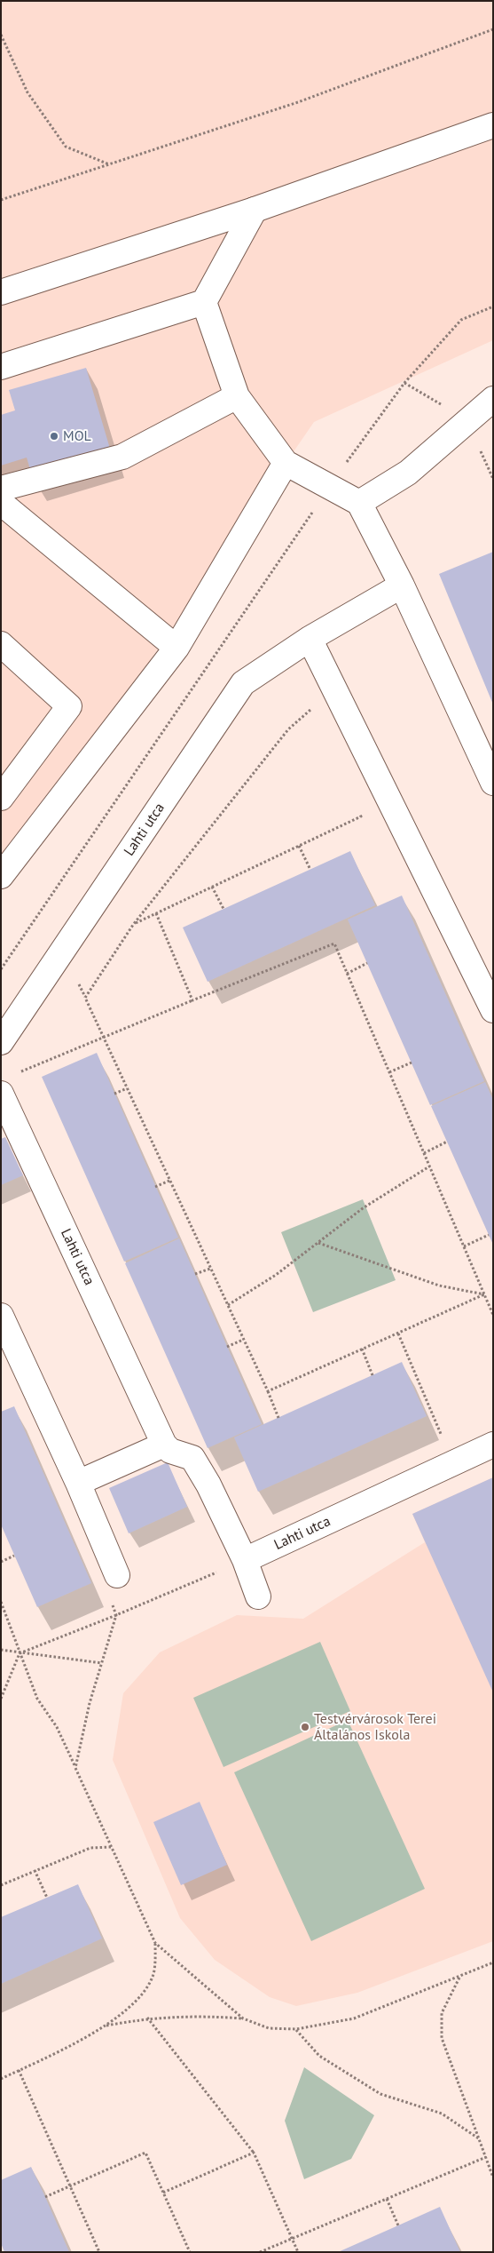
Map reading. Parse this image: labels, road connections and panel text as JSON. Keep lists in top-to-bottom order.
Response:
{
  "streets": {
    "street": ["Lahti utca"]
  },
  "places": ["MOL", "Testvérvárosok Terei Általános Iskola"]
}
